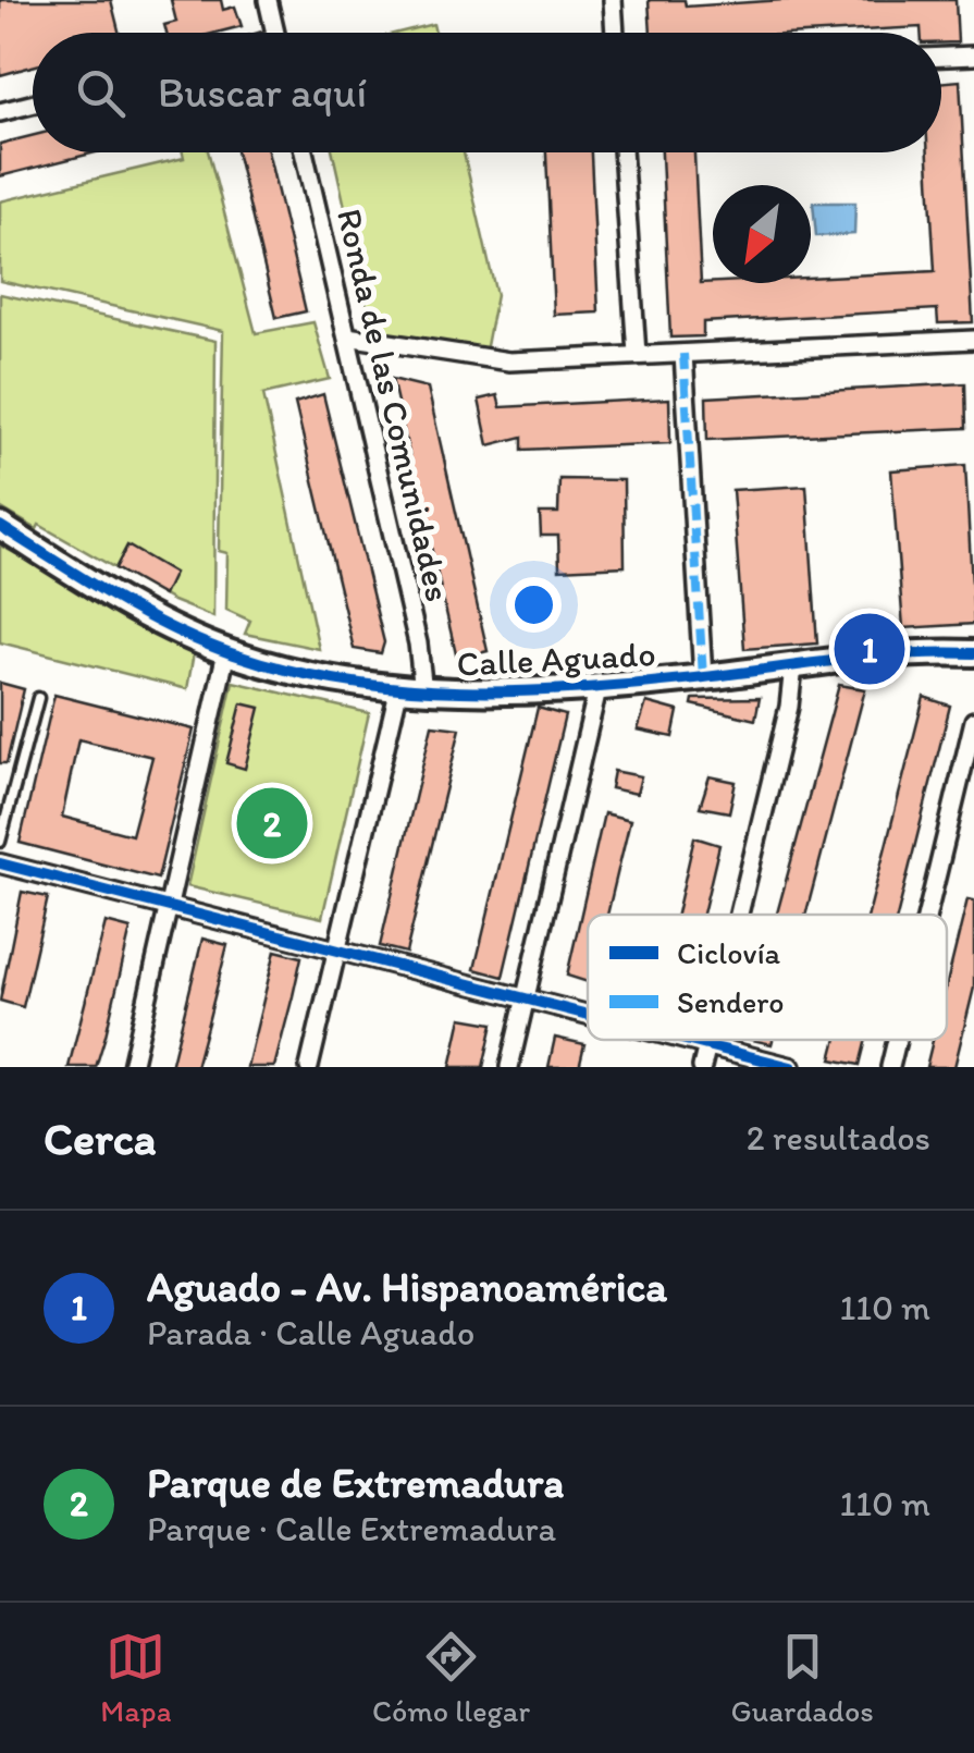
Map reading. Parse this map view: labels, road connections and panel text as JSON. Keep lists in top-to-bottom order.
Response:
{
  "streets": {
    "street": ["Ronda de las Comunidades", "Calle Aguado"]
  },
  "crossings": [
    ["Ronda de las Comunidades", "Calle Aguado"]
  ],
  "legend": ["Ciclovía", "Sendero"],
  "north": "bottom left",
  "page": {
    "search": "Buscar aquí",
    "pins": ["1", "2"],
    "heading": ["Cerca", "2 resultados"],
    "list": [
      {
        "mark": "1",
        "name": "Aguado - Av. Hispanoamérica",
        "note": "Parada · Calle Aguado",
        "value": "110 m"
      },
      {
        "mark": "2",
        "name": "Parque de Extremadura",
        "note": "Parque · Calle Extremadura",
        "value": "110 m"
      }
    ],
    "nav": ["Mapa", "Cómo llegar", "Guardados"]
  }
}
